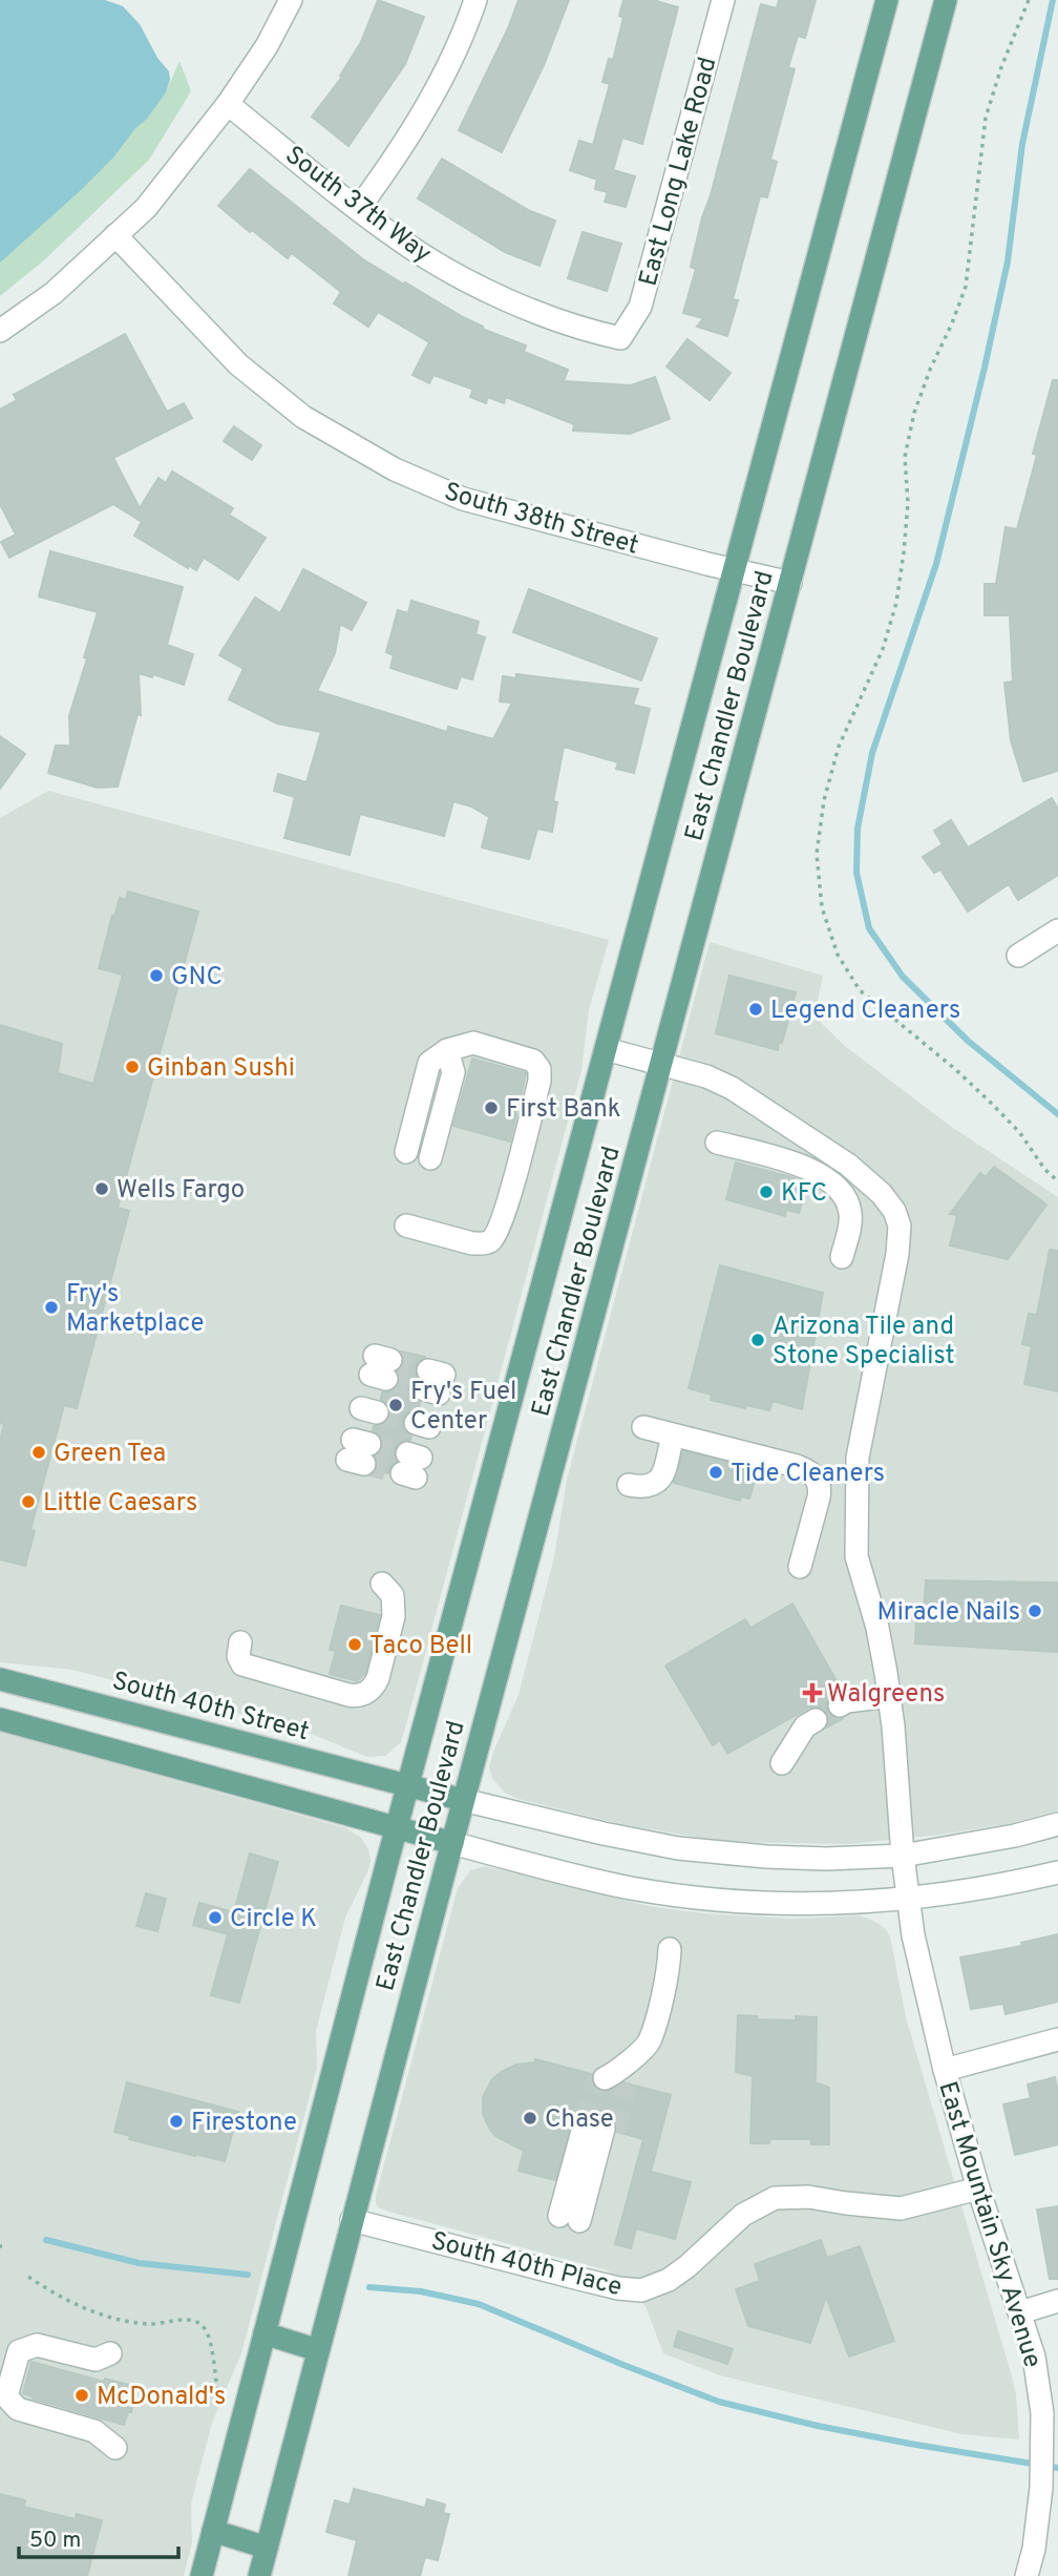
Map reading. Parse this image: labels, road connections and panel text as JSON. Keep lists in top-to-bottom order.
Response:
{
  "streets": {
    "main road": ["East Chandler Boulevard", "South 40th Street"],
    "street": [
      "East Long Lake Road",
      "South 37th Way",
      "South 38th Street",
      "East Mountain Sky Avenue",
      "South 40th Place"
    ]
  },
  "crossings": [
    ["East Long Lake Road", "South 37th Way"],
    ["South 38th Street", "East Chandler Boulevard"],
    ["East Chandler Boulevard", "South 40th Street"],
    ["East Chandler Boulevard", "East Mountain Sky Avenue"],
    ["East Chandler Boulevard", "South 40th Place"],
    ["East Mountain Sky Avenue", "South 40th Place"]
  ],
  "places": {
    "other": [
      "GNC",
      "Legend Cleaners",
      "Ginban Sushi",
      "First Bank",
      "Wells Fargo",
      "KFC",
      "Fry's Marketplace",
      "Arizona Tile and Stone Specialist",
      "Fry's Fuel Center",
      "Green Tea",
      "Tide Cleaners",
      "Little Caesars",
      "Miracle Nails",
      "Taco Bell",
      "Circle K",
      "Chase",
      "Firestone",
      "McDonald's"
    ],
    "health": ["Walgreens"]
  },
  "scale_bar": "50 m"
}
